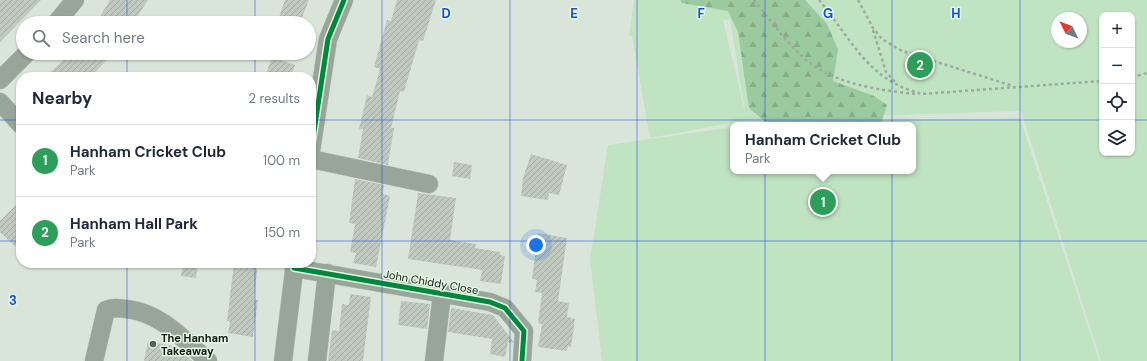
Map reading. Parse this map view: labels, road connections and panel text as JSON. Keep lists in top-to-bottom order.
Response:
{
  "streets": {
    "street": ["John Chiddy Close"]
  },
  "places": ["The Hanham Takeaway"],
  "north": "top left",
  "page": {
    "map_buttons": ["+", "−"],
    "search": "Search here",
    "pins": ["2", "1"],
    "heading": ["Nearby", "2 results"],
    "popup": ["Hanham Cricket Club", "Park"],
    "list": [
      {
        "mark": "1",
        "name": "Hanham Cricket Club",
        "note": "Park",
        "value": "100 m"
      },
      {
        "mark": "2",
        "name": "Hanham Hall Park",
        "note": "Park",
        "value": "150 m"
      }
    ]
  },
  "grid": {
    "columns": [
      "D",
      "E",
      "F",
      "G",
      "H"
    ],
    "rows": ["3"]
  }
}
